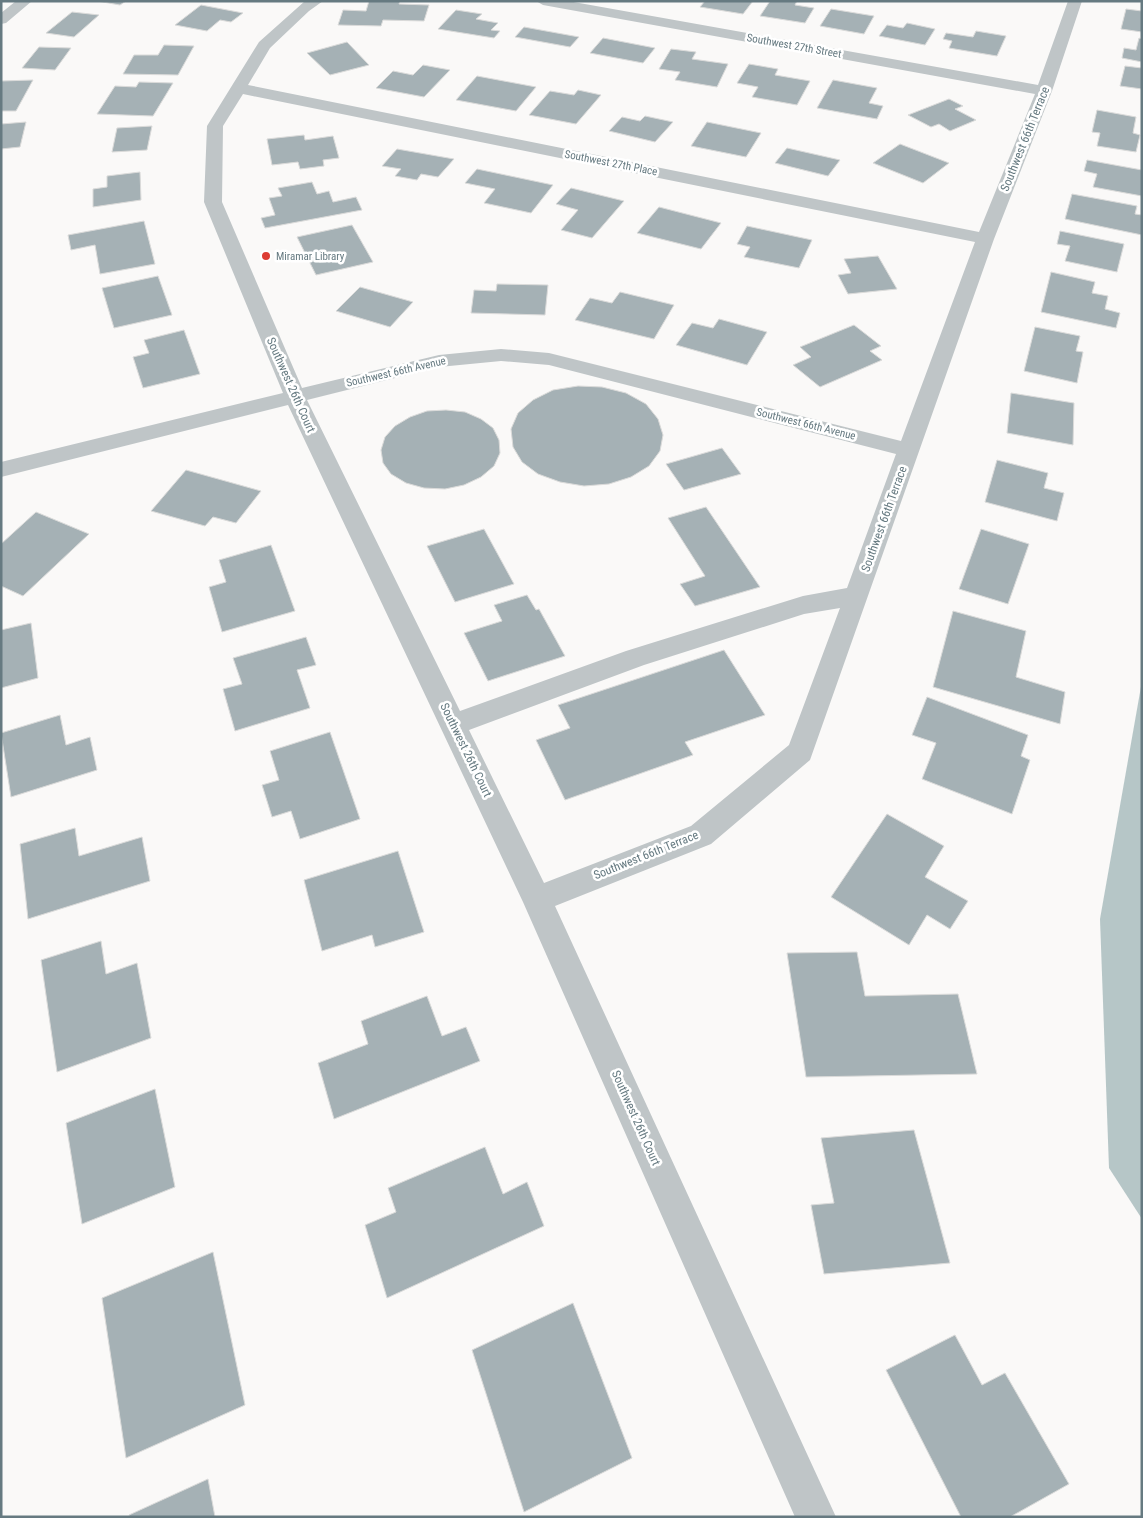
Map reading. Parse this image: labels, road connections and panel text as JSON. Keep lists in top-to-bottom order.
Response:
{
  "streets": {
    "street": [
      "Southwest 27th Street",
      "Southwest 66th Terrace",
      "Southwest 27th Place",
      "Southwest 66th Avenue",
      "Southwest 26th Court"
    ]
  },
  "crossings": [
    ["Southwest 27th Street", "Southwest 66th Terrace"],
    ["Southwest 66th Terrace", "Southwest 27th Place"],
    ["Southwest 66th Terrace", "Southwest 66th Avenue"],
    ["Southwest 66th Terrace", "Southwest 26th Court"],
    ["Southwest 27th Place", "Southwest 26th Court"],
    ["Southwest 66th Avenue", "Southwest 26th Court"]
  ],
  "places": ["Miramar Library"]
}
